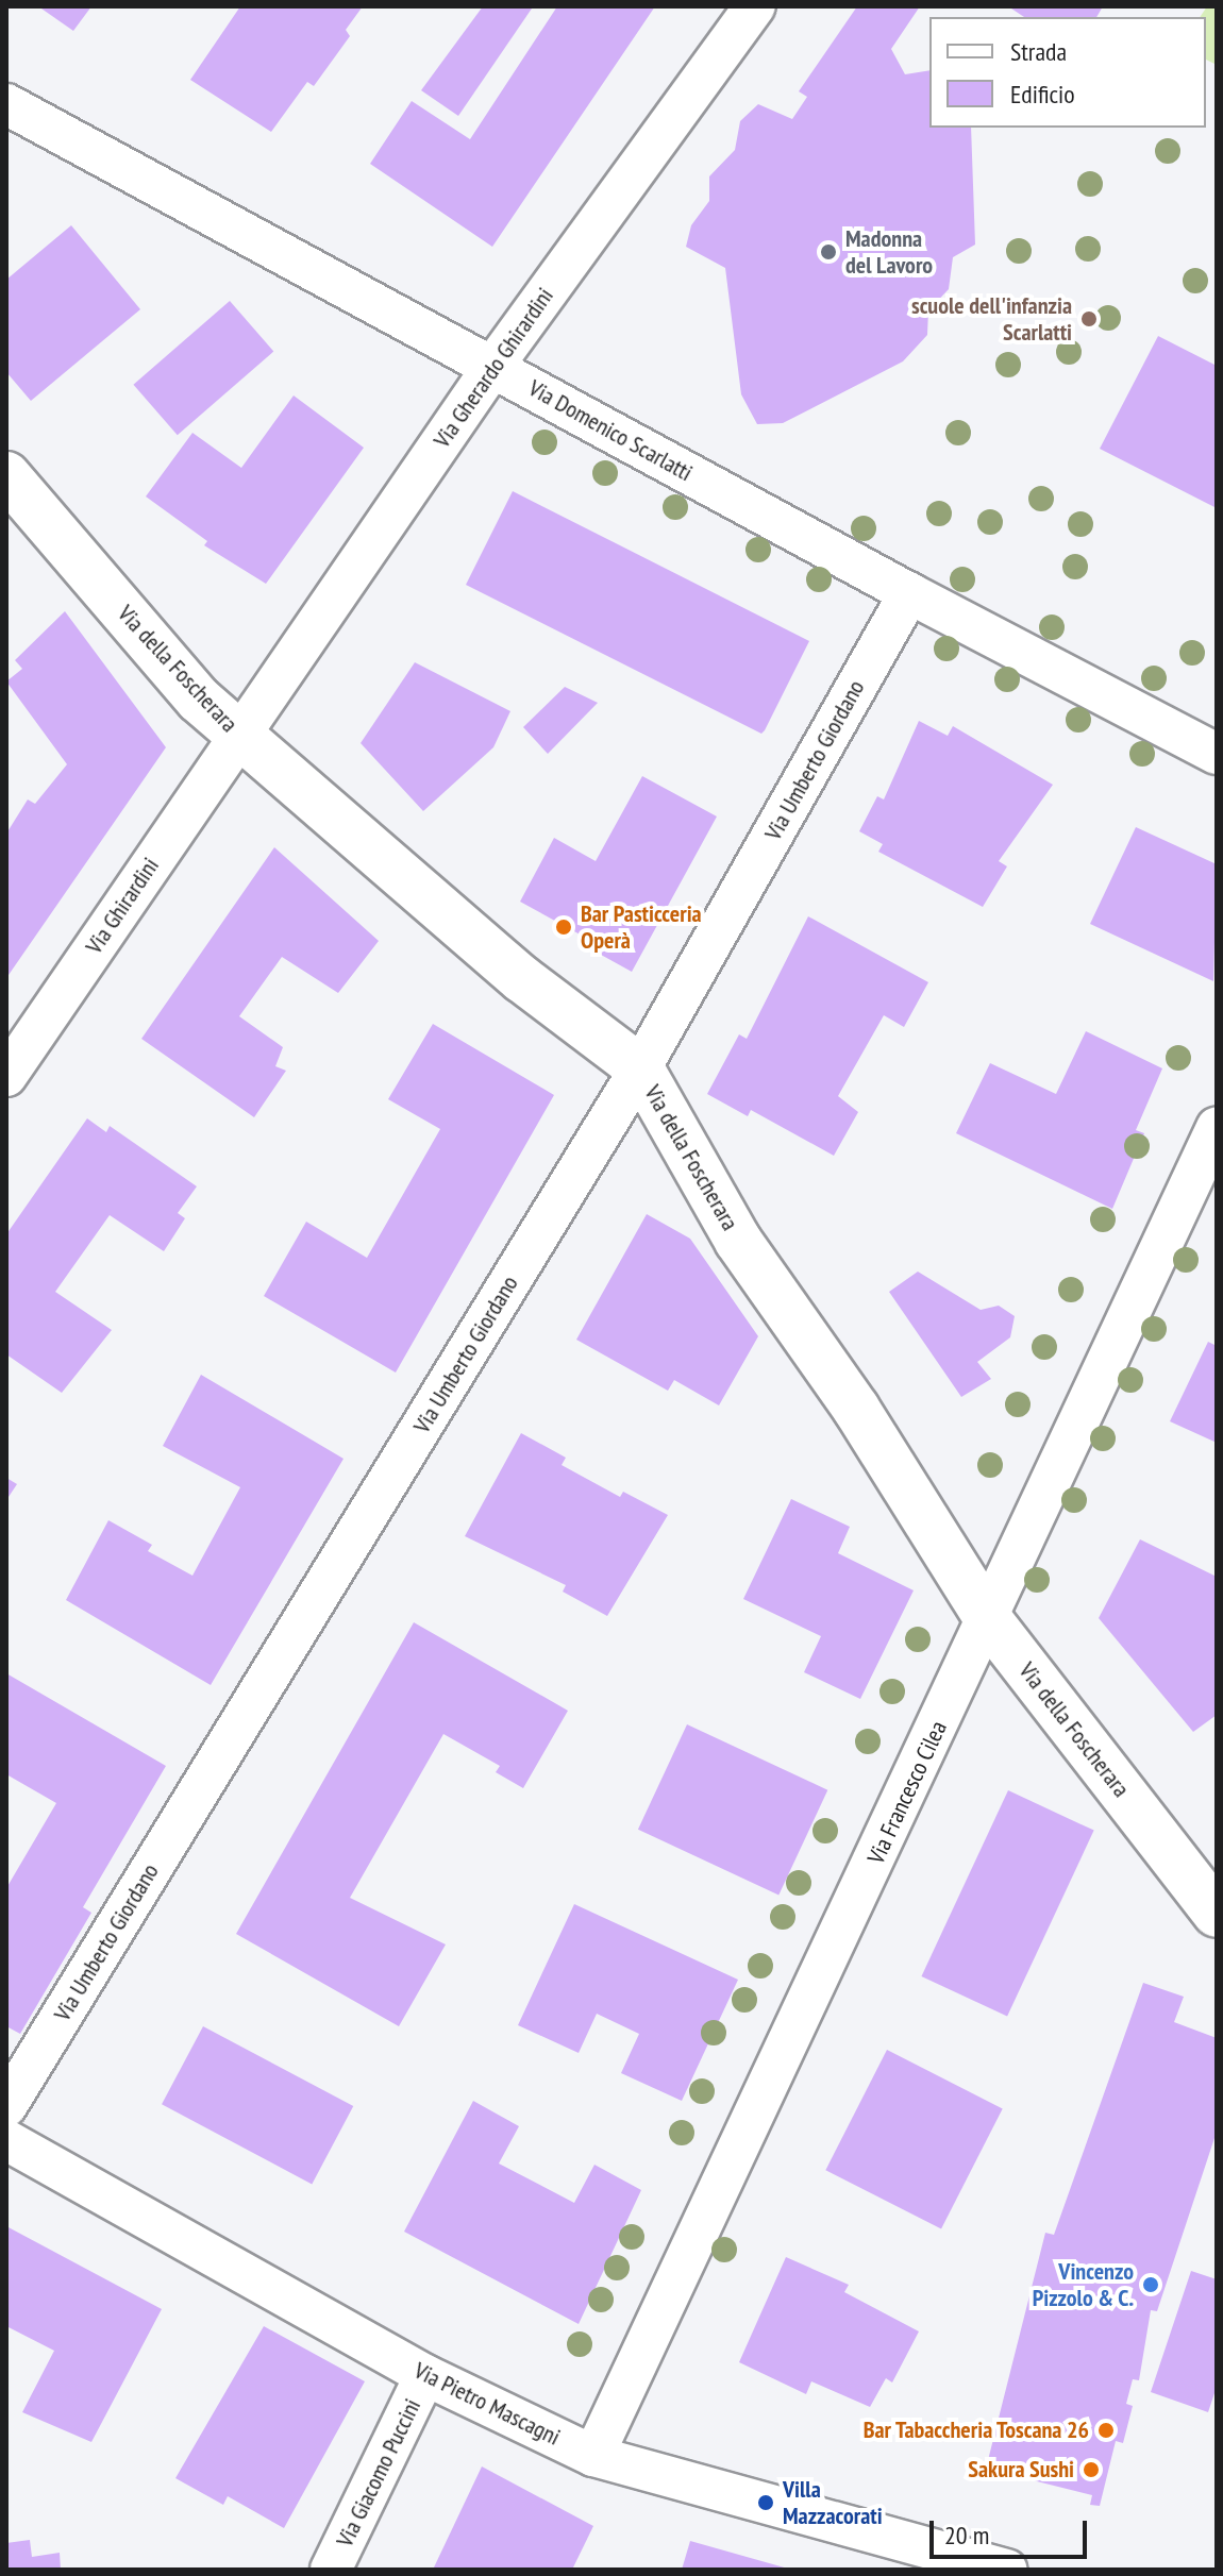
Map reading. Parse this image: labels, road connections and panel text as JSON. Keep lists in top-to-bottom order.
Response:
{
  "streets": {
    "street": [
      "Via Gherardo Ghirardini",
      "Via Domenico Scarlatti",
      "Via della Foscherara",
      "Via Umberto Giordano",
      "Via Ghirardini",
      "Via Francesco Cilea",
      "Via Pietro Mascagni",
      "Via Giacomo Puccini"
    ]
  },
  "crossings": [
    ["Via Gherardo Ghirardini", "Via Domenico Scarlatti"],
    ["Via Gherardo Ghirardini", "Via della Foscherara"],
    ["Via Gherardo Ghirardini", "Via Ghirardini"],
    ["Via Domenico Scarlatti", "Via Umberto Giordano"],
    ["Via della Foscherara", "Via Umberto Giordano"],
    ["Via della Foscherara", "Via Ghirardini"],
    ["Via della Foscherara", "Via Francesco Cilea"],
    ["Via Francesco Cilea", "Via Pietro Mascagni"],
    ["Via Pietro Mascagni", "Via Giacomo Puccini"]
  ],
  "places": [
    "Madonna del Lavoro",
    "scuole dell'infanzia Scarlatti",
    "Bar Pasticceria Operà",
    "Vincenzo Pizzolo & C.",
    "Bar Tabaccheria Toscana 26",
    "Sakura Sushi",
    "Villa Mazzacorati"
  ],
  "legend": ["Strada", "Edificio"],
  "scale_bar": "20 m"
}
